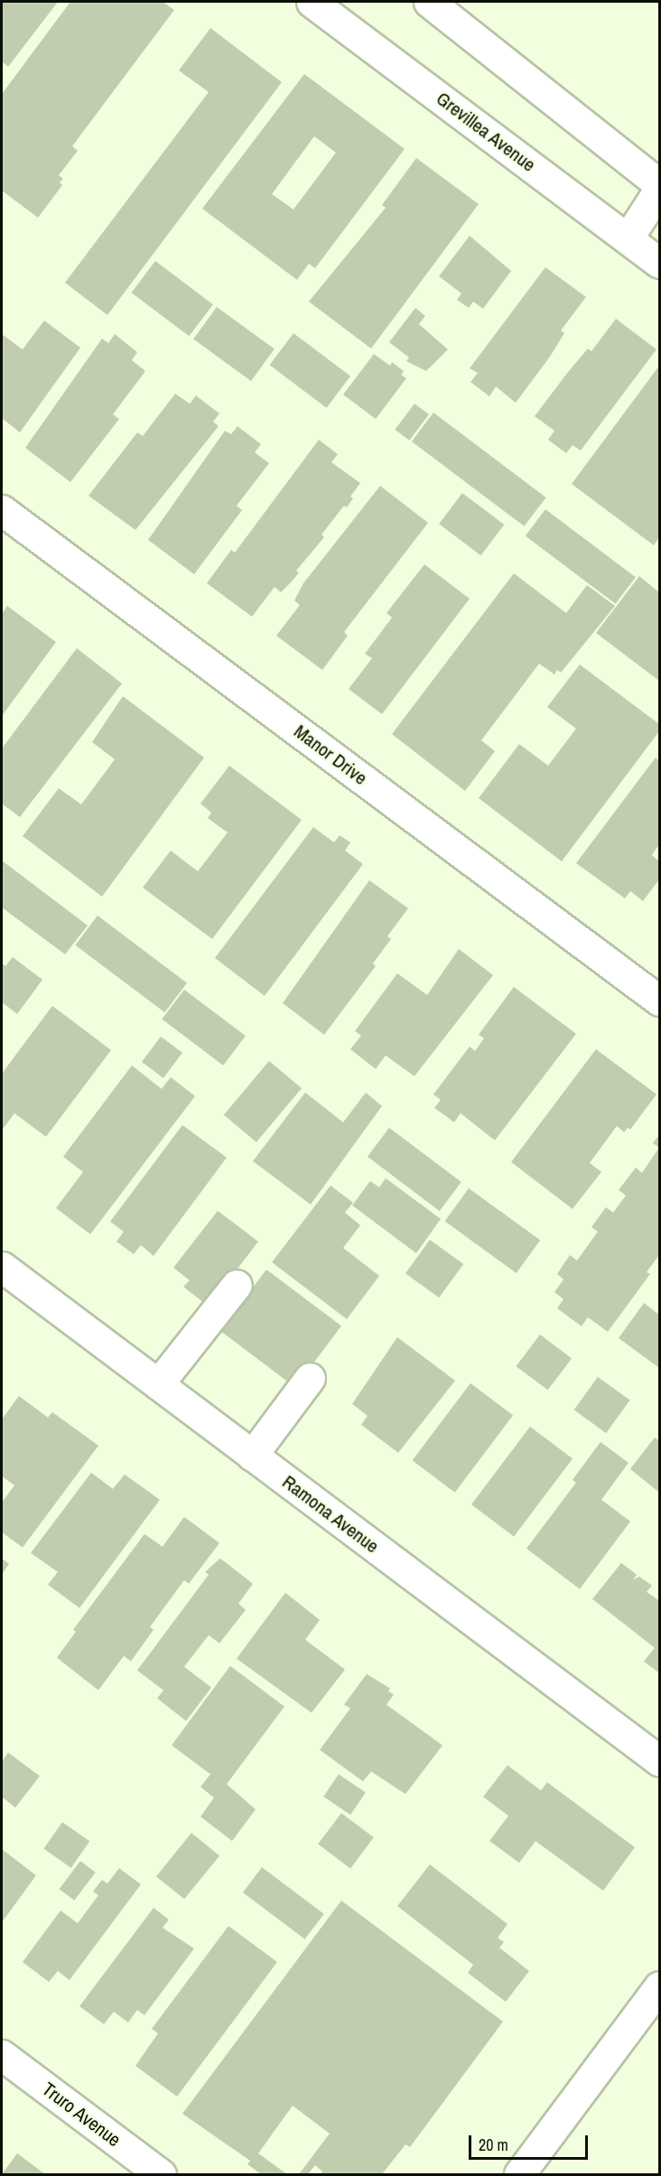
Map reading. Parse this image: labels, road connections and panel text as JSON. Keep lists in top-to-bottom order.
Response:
{
  "streets": {
    "street": [
      "Grevillea Avenue",
      "Manor Drive",
      "Ramona Avenue",
      "Truro Avenue"
    ]
  },
  "scale_bar": "20 m"
}
